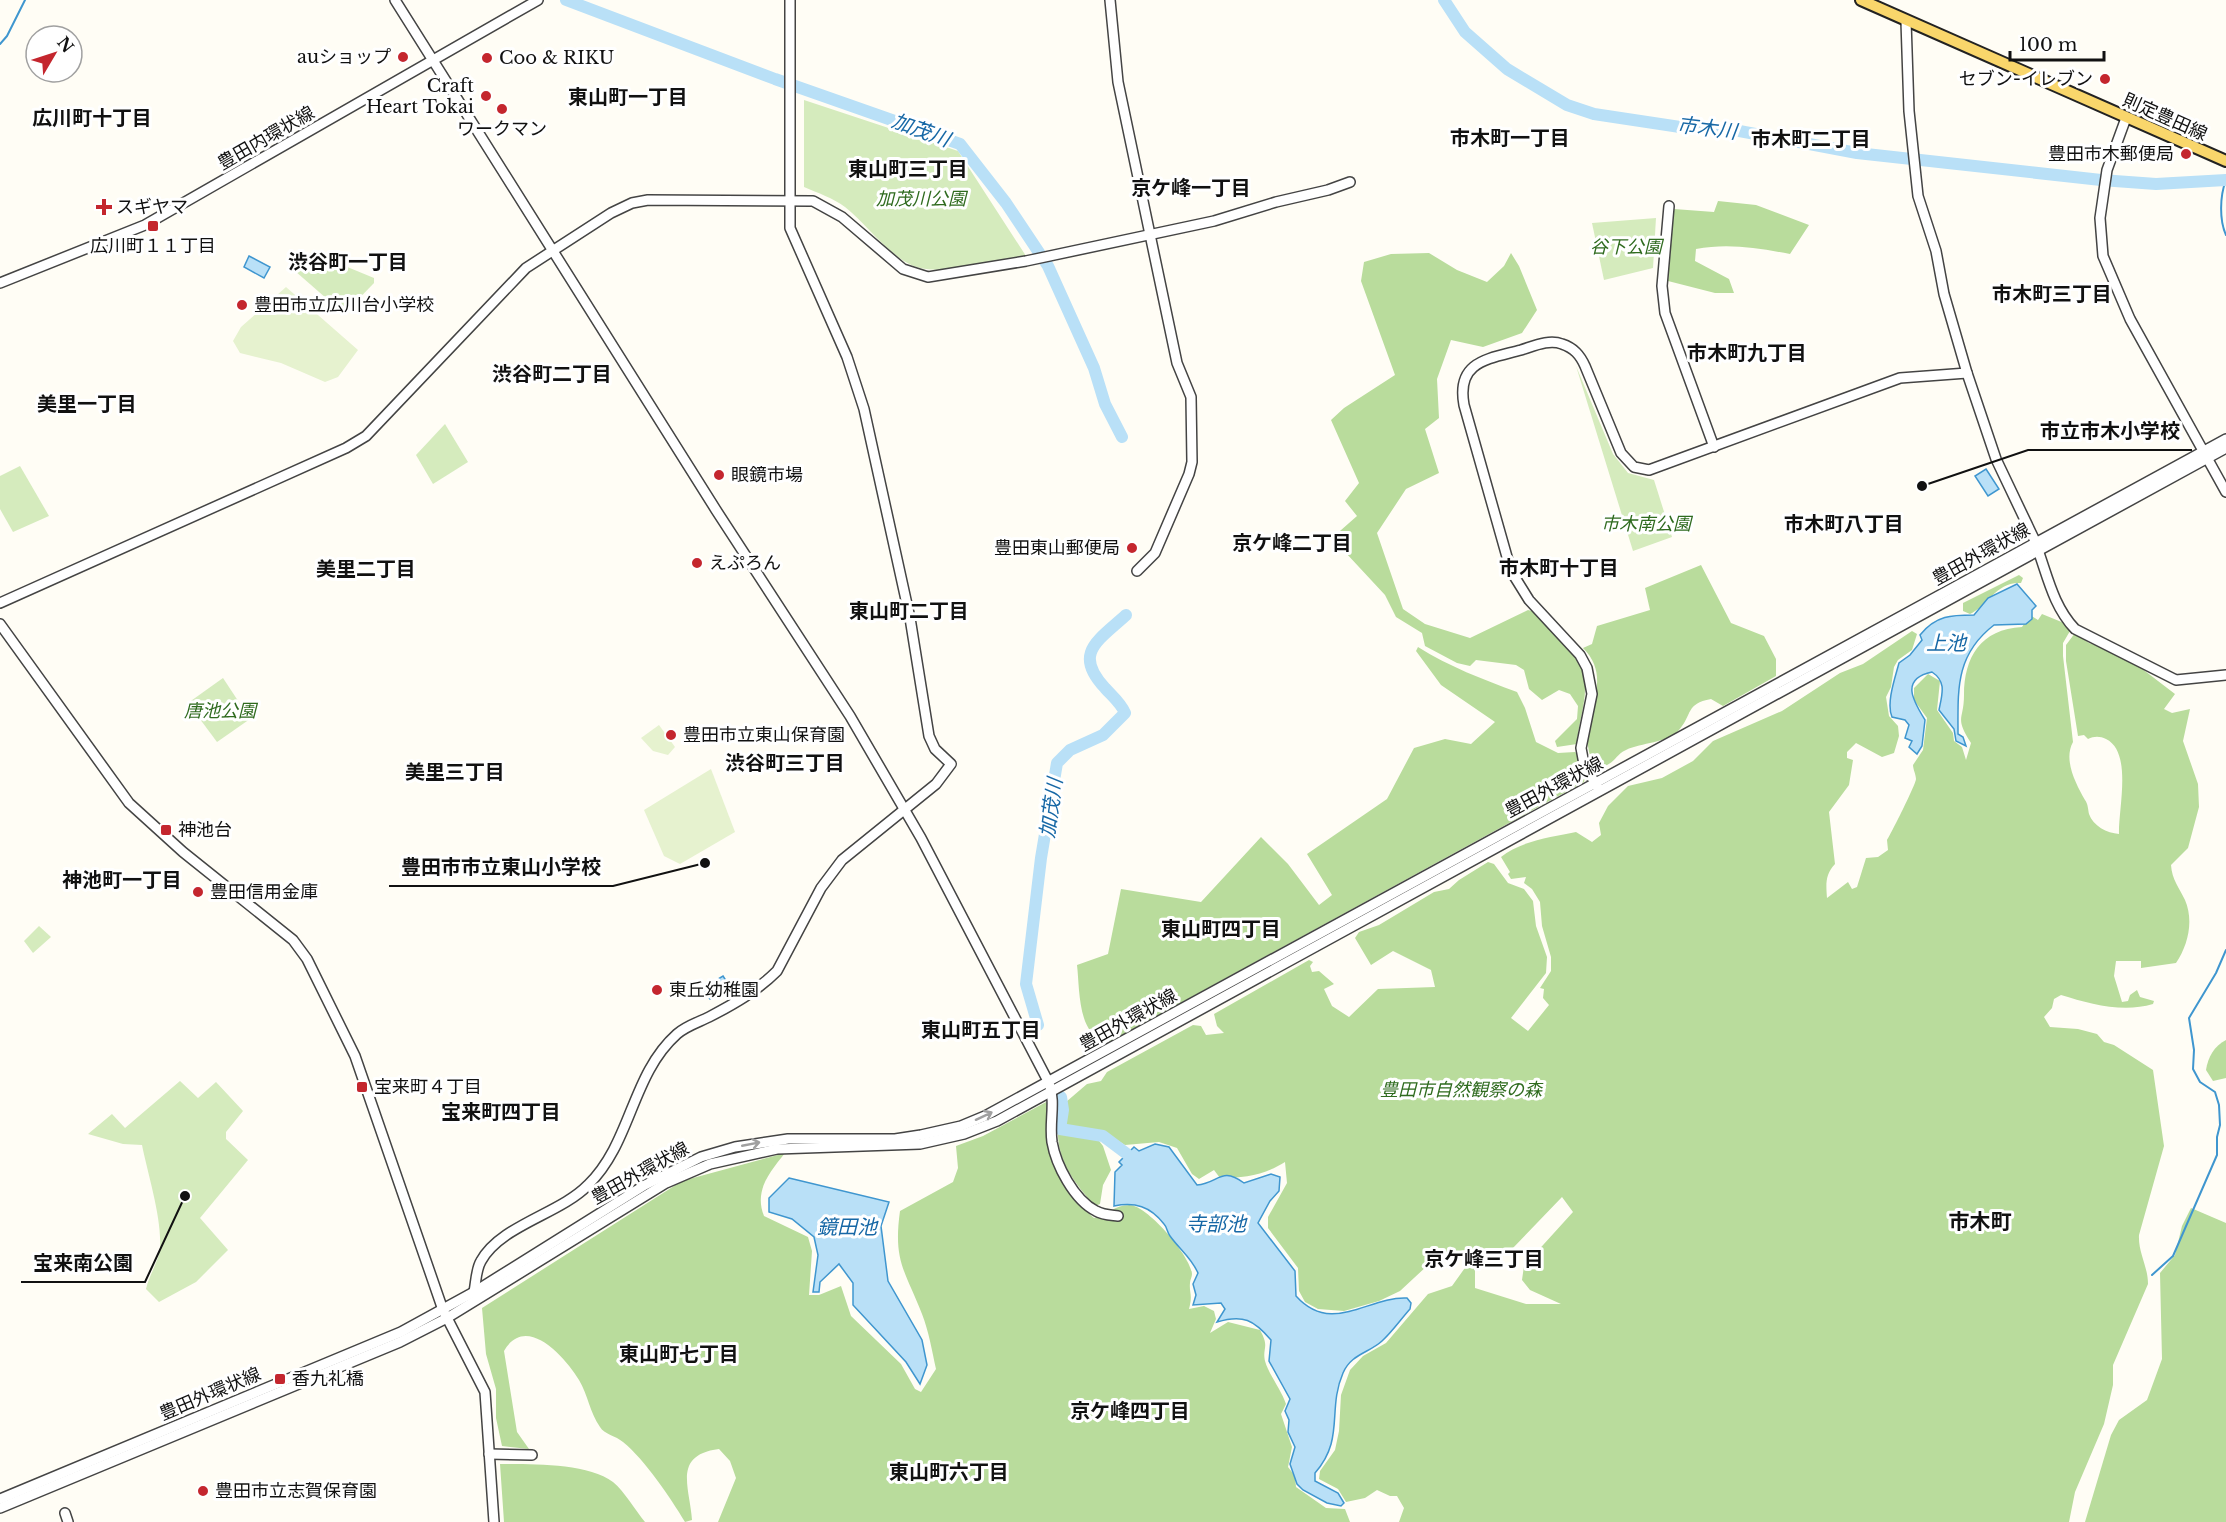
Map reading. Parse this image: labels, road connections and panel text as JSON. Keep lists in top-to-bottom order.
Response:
{
  "streets": {
    "main road": ["則定豊田線"],
    "street": ["豊田内環状線", "豊田外環状線"]
  },
  "districts": [
    "東山町一丁目",
    "広川町十丁目",
    "市木町一丁目",
    "市木町二丁目",
    "東山町三丁目",
    "京ケ峰一丁目",
    "渋谷町一丁目",
    "市木町三丁目",
    "市木町九丁目",
    "渋谷町二丁目",
    "美里一丁目",
    "市木町八丁目",
    "京ケ峰二丁目",
    "市木町十丁目",
    "美里二丁目",
    "東山町二丁目",
    "渋谷町三丁目",
    "美里三丁目",
    "神池町一丁目",
    "東山町四丁目",
    "東山町五丁目",
    "宝来町四丁目",
    "市木町",
    "京ケ峰三丁目",
    "東山町七丁目",
    "京ケ峰四丁目",
    "東山町六丁目"
  ],
  "water": [
    "市木川",
    "加茂川",
    "上池",
    "寺部池",
    "鏡田池"
  ],
  "parks": [
    "加茂川公園",
    "谷下公園",
    "市木南公園",
    "唐池公園",
    "豊田市自然観察の森"
  ],
  "places": {
    "other": [
      "auショップ",
      "Coo & RIKU",
      "セブン-イレブン",
      "Craft Heart Tokai",
      "ワークマン",
      "豊田市木郵便局",
      "豊田市立広川台小学校",
      "眼鏡市場",
      "市立市木小学校",
      "豊田東山郵便局",
      "えぷろん",
      "豊田市立東山保育園",
      "豊田市市立東山小学校",
      "豊田信用金庫",
      "東丘幼稚園",
      "宝来南公園",
      "豊田市立志賀保育園"
    ],
    "health": ["スギヤマ"],
    "transit": [
      "広川町１１丁目",
      "神池台",
      "宝来町４丁目",
      "香九礼橋"
    ]
  },
  "scale_bar": "100 m",
  "north": "top right"
}
